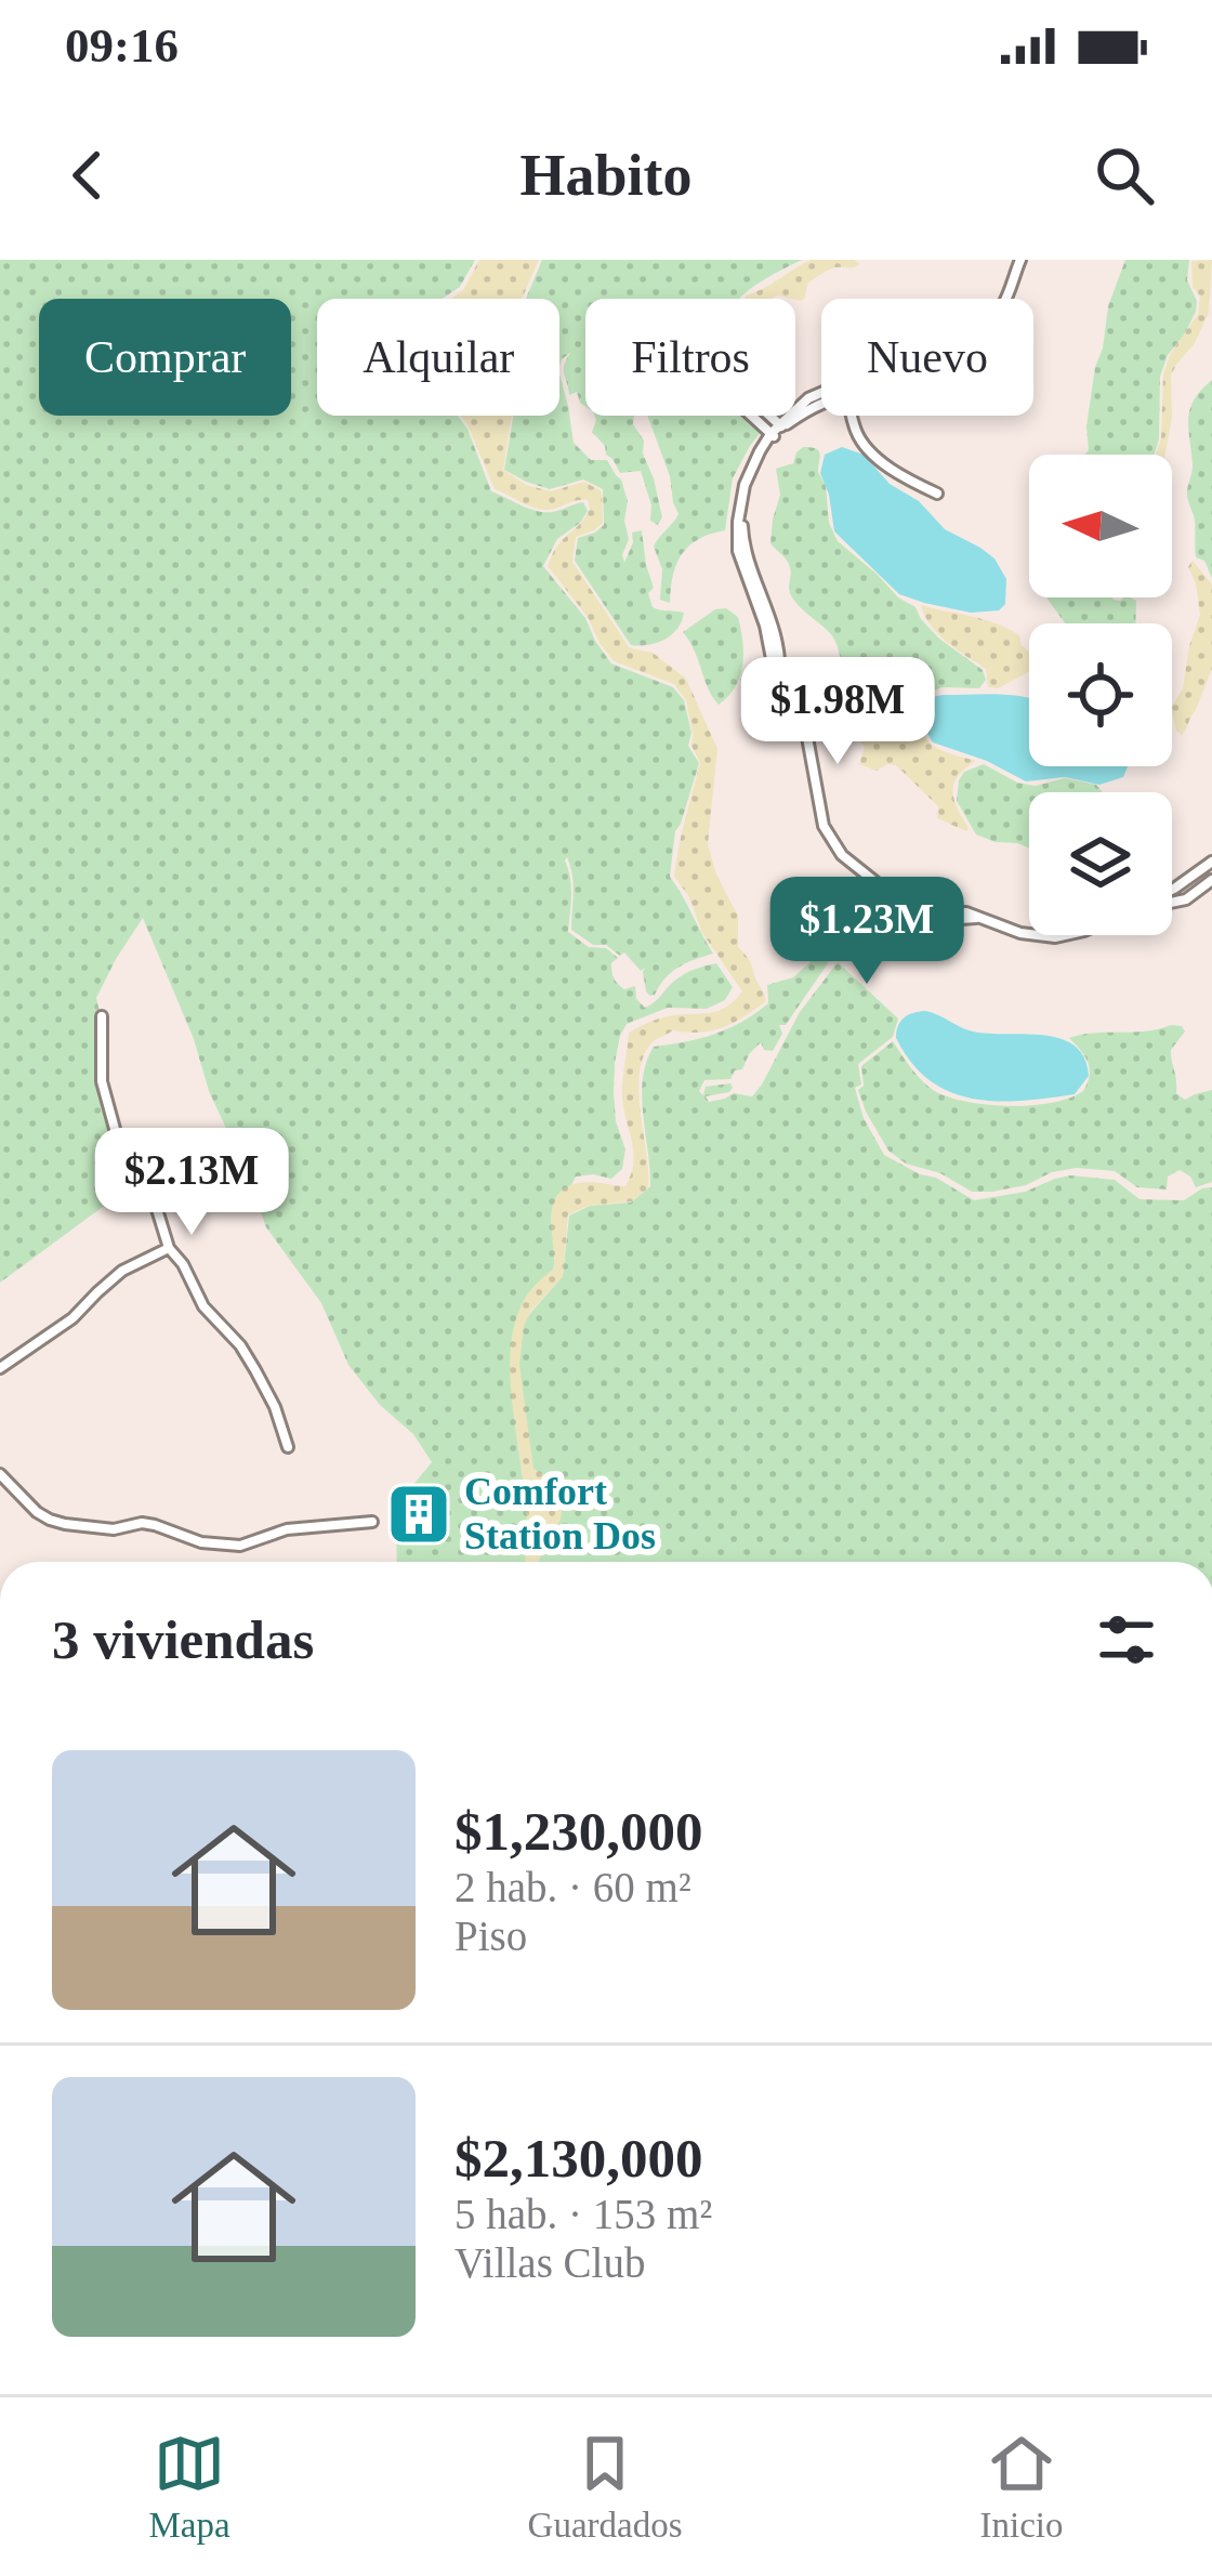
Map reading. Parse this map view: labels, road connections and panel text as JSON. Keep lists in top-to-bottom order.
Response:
{
  "places": {
    "building": ["Comfort Station Dos"]
  },
  "north": "left",
  "page": {
    "status": "09:16",
    "header": "Habito",
    "chip": [
      "Comprar",
      "Alquilar",
      "Filtros",
      "Nuevo"
    ],
    "price": ["$1.98M", "$1.23M", "$2.13M"],
    "heading": "3 viviendas",
    "list": [
      {
        "name": "$1,230,000",
        "note": "2 hab. · 60 m² · Piso"
      },
      {
        "name": "$2,130,000",
        "note": "5 hab. · 153 m² · Villas Club"
      }
    ],
    "tabs": ["Mapa", "Guardados", "Inicio"]
  }
}
